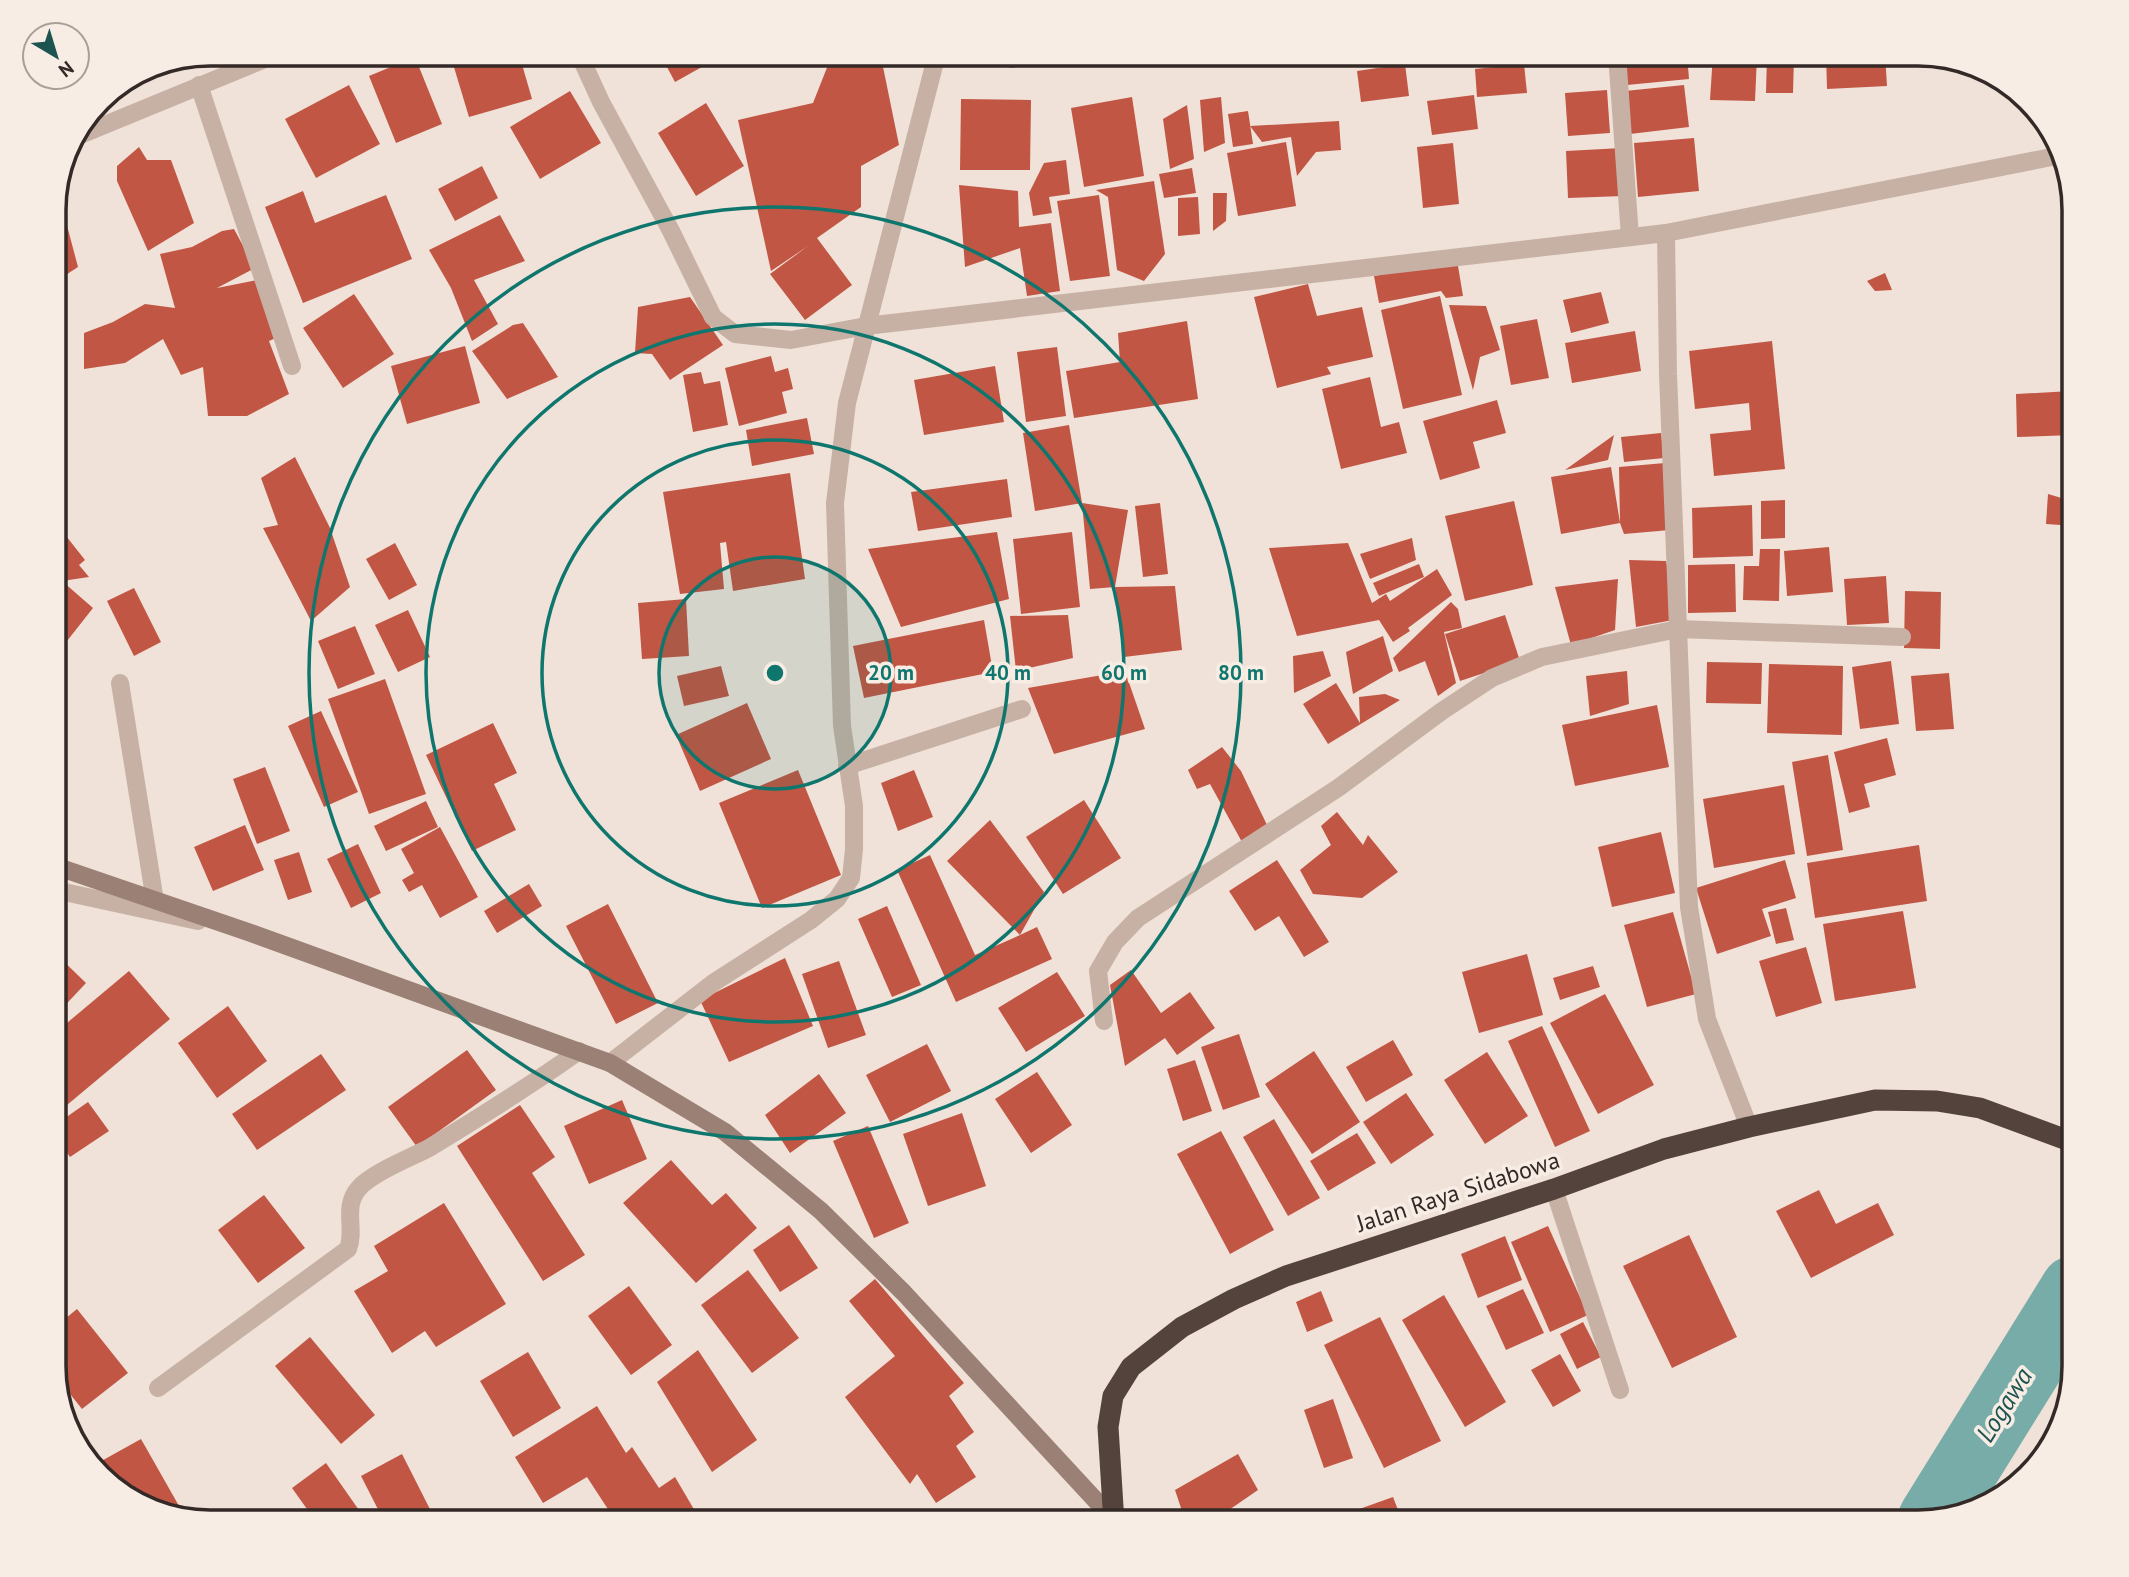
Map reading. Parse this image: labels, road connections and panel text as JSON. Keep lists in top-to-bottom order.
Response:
{
  "streets": {
    "highway": ["Jalan Raya Sidabowa"]
  },
  "water": ["Logawa"],
  "north": "bottom right",
  "rings": [
    "20 m",
    "40 m",
    "60 m",
    "80 m"
  ]
}
